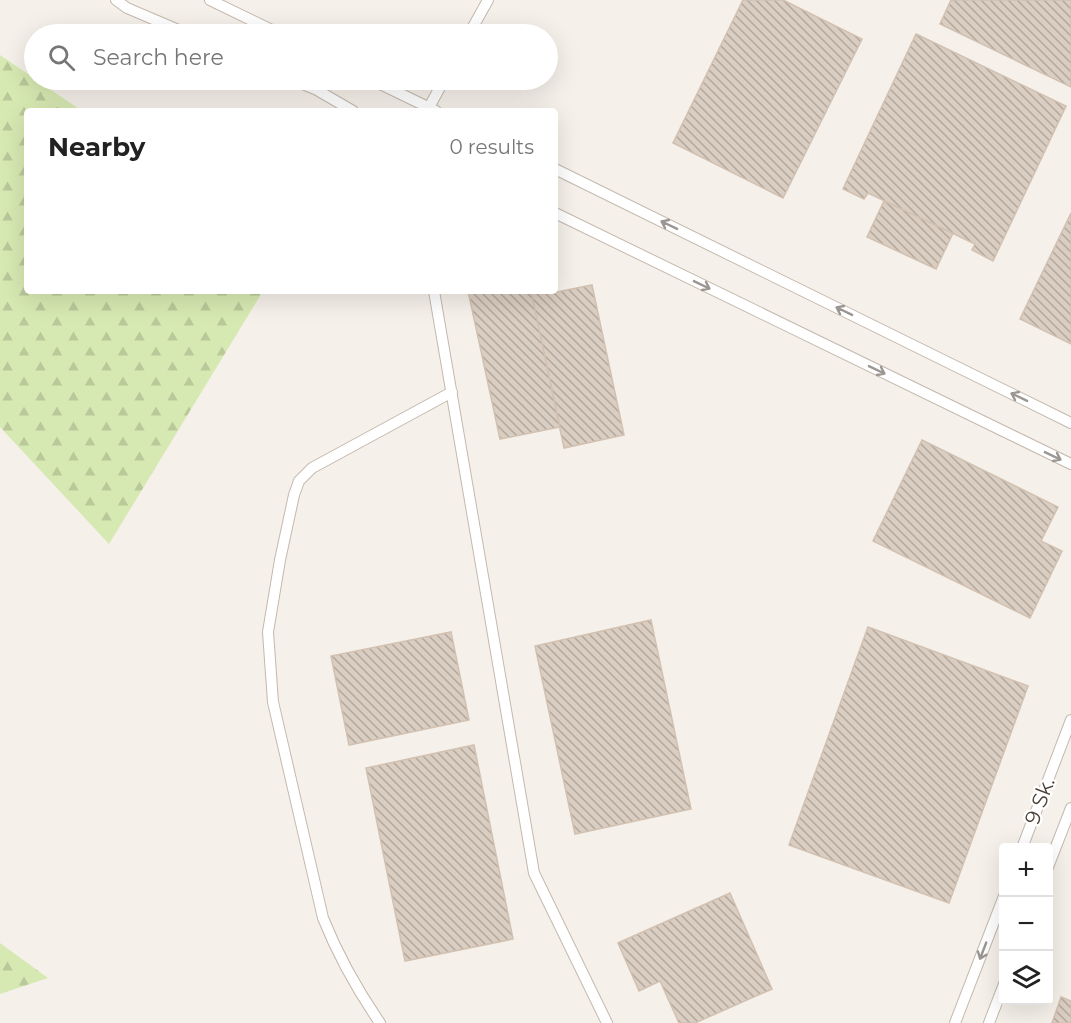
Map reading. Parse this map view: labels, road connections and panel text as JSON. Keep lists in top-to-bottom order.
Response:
{
  "streets": {
    "lane": ["9 Sk."]
  },
  "page": {
    "search": "Search here",
    "heading": ["Nearby", "0 results"],
    "map_buttons": ["+", "−"]
  }
}
